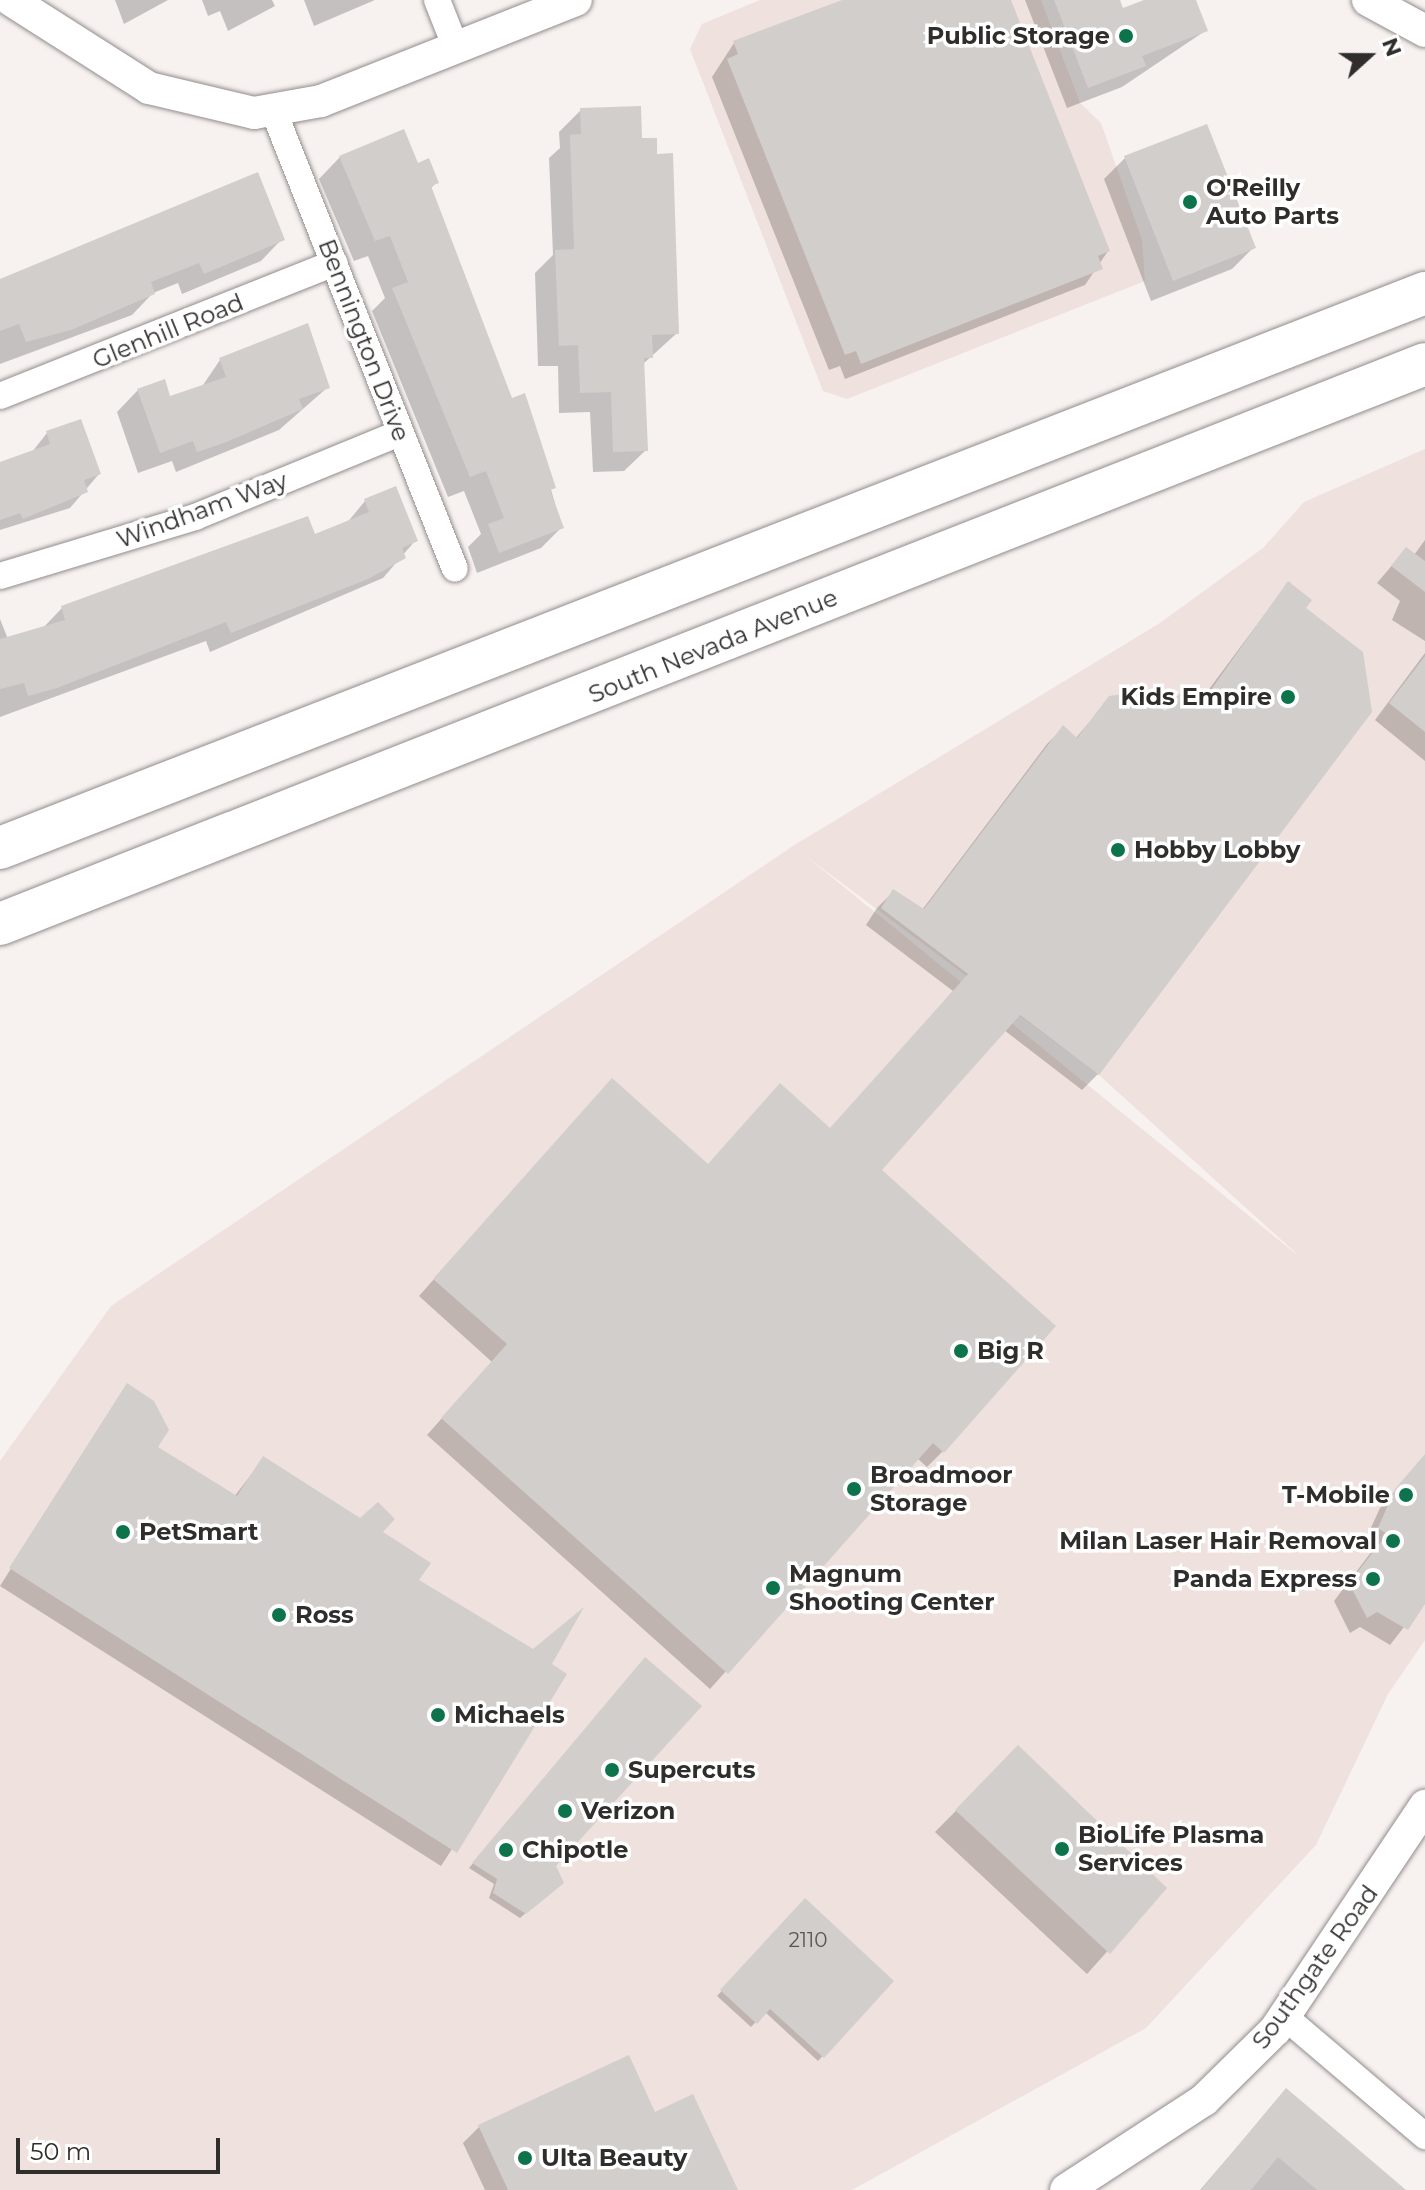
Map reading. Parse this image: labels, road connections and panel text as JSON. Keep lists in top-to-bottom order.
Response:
{
  "streets": {
    "highway": ["South Nevada Avenue"],
    "street": [
      "Glenhill Road",
      "Bennington Drive",
      "Windham Way",
      "Southgate Road"
    ]
  },
  "crossings": [
    ["Glenhill Road", "Bennington Drive"],
    ["Bennington Drive", "Windham Way"]
  ],
  "places": [
    "Public Storage",
    "O'Reilly Auto Parts",
    "Kids Empire",
    "Hobby Lobby",
    "Big R",
    "Broadmoor Storage",
    "T-Mobile",
    "PetSmart",
    "Milan Laser Hair Removal",
    "Panda Express",
    "Magnum Shooting Center",
    "Ross",
    "Michaels",
    "Supercuts",
    "Verizon",
    "BioLife Plasma Services",
    "Chipotle",
    "Ulta Beauty"
  ],
  "house_numbers": ["2110"],
  "scale_bar": "50 m",
  "north": "right"
}
